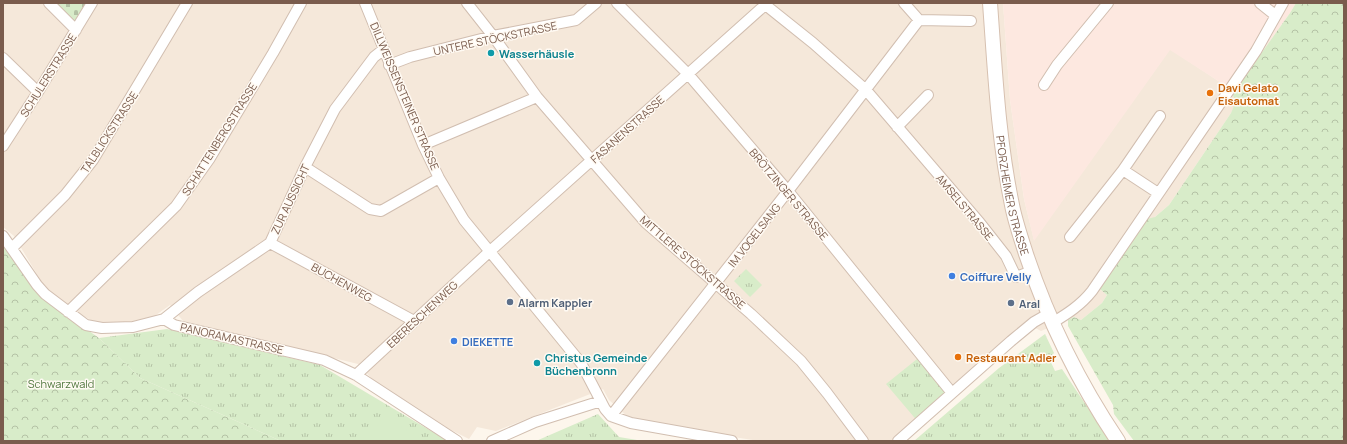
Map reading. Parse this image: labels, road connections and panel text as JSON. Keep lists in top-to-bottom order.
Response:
{
  "streets": {
    "main road": ["PFORZHEIMER STRASSE"],
    "street": [
      "UNTERE STÖCKSTRASSE",
      "SCHULERSTRASSE",
      "DILLWEISSENSTEINER STRASSE",
      "FASANENSTRASSE",
      "TALBLICKSTRASSE",
      "SCHATTENBERGSTRASSE",
      "BRÖTZINGER STRASSE",
      "ZUR AUSSICHT",
      "AMSELSTRASSE",
      "IM VOGELSANG",
      "MITTLERE STÖCKSTRASSE",
      "BUCHENWEG",
      "EBERESCHENWEG",
      "PANORAMASTRASSE"
    ]
  },
  "crossings": [
    ["UNTERE STÖCKSTRASSE", "DILLWEISSENSTEINER STRASSE"],
    ["UNTERE STÖCKSTRASSE", "MITTLERE STÖCKSTRASSE"],
    ["DILLWEISSENSTEINER STRASSE", "FASANENSTRASSE"],
    ["DILLWEISSENSTEINER STRASSE", "ZUR AUSSICHT"],
    ["DILLWEISSENSTEINER STRASSE", "IM VOGELSANG"],
    ["DILLWEISSENSTEINER STRASSE", "EBERESCHENWEG"],
    ["FASANENSTRASSE", "BRÖTZINGER STRASSE"],
    ["FASANENSTRASSE", "AMSELSTRASSE"],
    ["FASANENSTRASSE", "MITTLERE STÖCKSTRASSE"],
    ["FASANENSTRASSE", "EBERESCHENWEG"],
    ["BRÖTZINGER STRASSE", "IM VOGELSANG"],
    ["PFORZHEIMER STRASSE", "AMSELSTRASSE"],
    ["ZUR AUSSICHT", "BUCHENWEG"],
    ["ZUR AUSSICHT", "PANORAMASTRASSE"],
    ["AMSELSTRASSE", "IM VOGELSANG"],
    ["IM VOGELSANG", "MITTLERE STÖCKSTRASSE"],
    ["BUCHENWEG", "EBERESCHENWEG"],
    ["EBERESCHENWEG", "PANORAMASTRASSE"]
  ],
  "parks": ["Schwarzwald"],
  "places": [
    "Wasserhäusle",
    "Davi Gelato Eisautomat",
    "Coiffure Velly",
    "Alarm Kappler",
    "Aral",
    "DIEKETTE",
    "Restaurant Adler",
    "Christus Gemeinde Büchenbronn"
  ]
}
